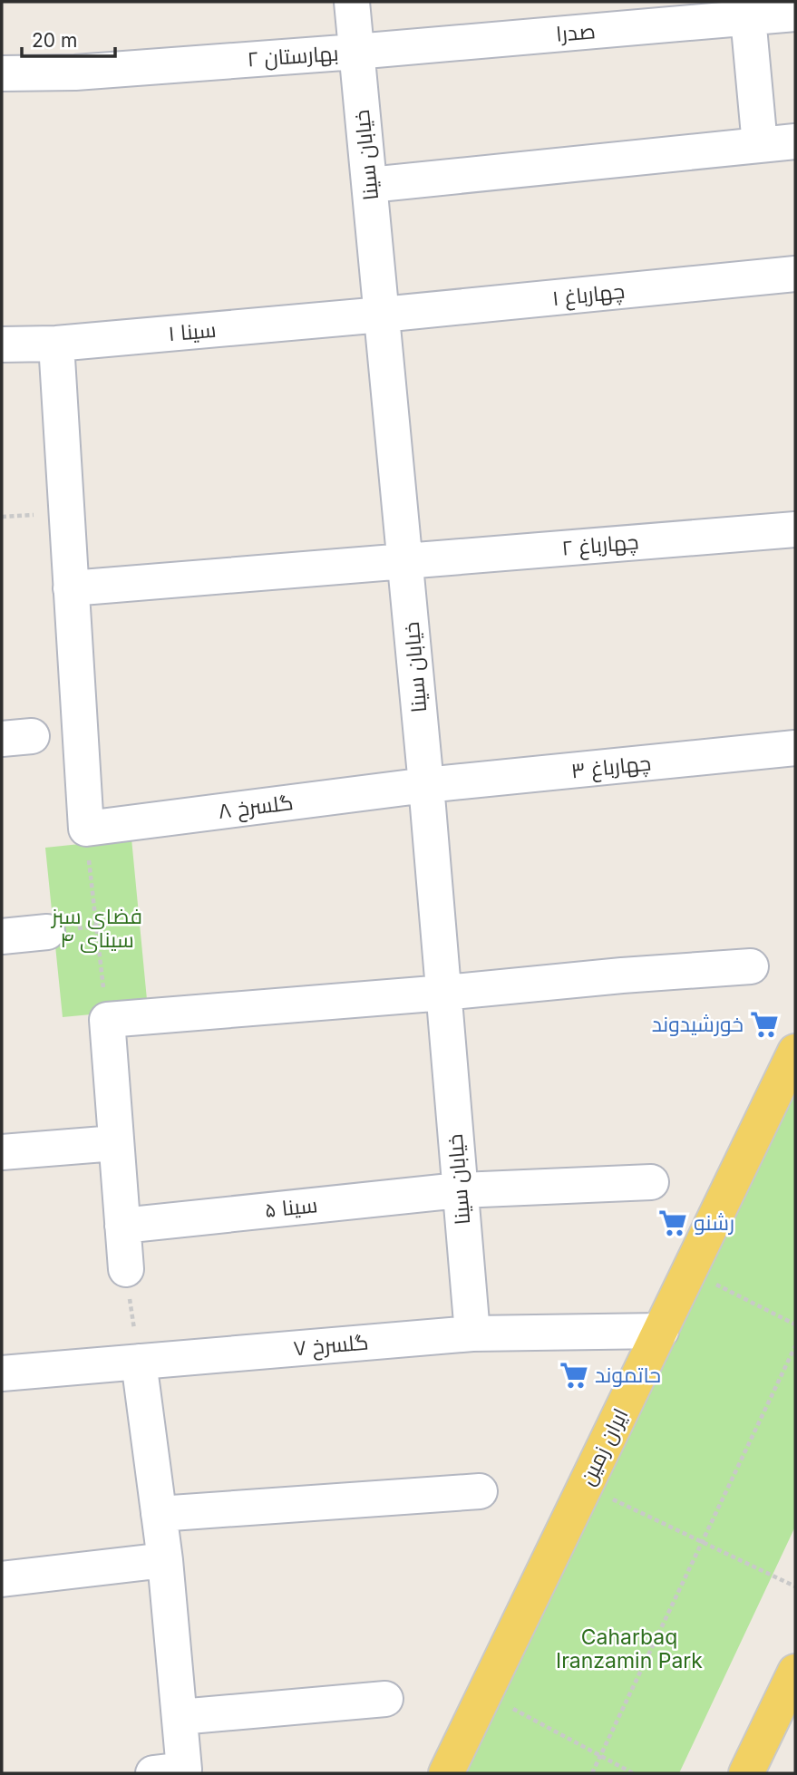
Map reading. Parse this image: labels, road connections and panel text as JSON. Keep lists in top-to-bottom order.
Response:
{
  "streets": {
    "main road": ["ایران زمین"],
    "street": [
      "صدرا",
      "بهارستان ۲",
      "خیابان سینا",
      "چهارباغ ۱",
      "سینا ۱",
      "چهارباغ ۲",
      "چهارباغ ۳",
      "گلسرخ ۸",
      "سینا ۵",
      "گلسرخ ۷"
    ]
  },
  "crossings": [
    ["صدرا", "بهارستان ۲"],
    ["صدرا", "خیابان سینا"],
    ["بهارستان ۲", "خیابان سینا"],
    ["خیابان سینا", "چهارباغ ۱"],
    ["خیابان سینا", "سینا ۱"],
    ["خیابان سینا", "چهارباغ ۲"],
    ["خیابان سینا", "چهارباغ ۳"],
    ["خیابان سینا", "گلسرخ ۸"],
    ["خیابان سینا", "سینا ۵"],
    ["خیابان سینا", "گلسرخ ۷"],
    ["چهارباغ ۱", "سینا ۱"],
    ["چهارباغ ۳", "گلسرخ ۸"],
    ["گلسرخ ۷", "ایران زمین"]
  ],
  "parks": ["فضای سبز سینای ۴", "Caharbaq Iranzamin Park"],
  "places": {
    "supermarket": ["خورشیدوند", "رشنو", "حاتموند"]
  },
  "scale_bar": "20 m"
}
